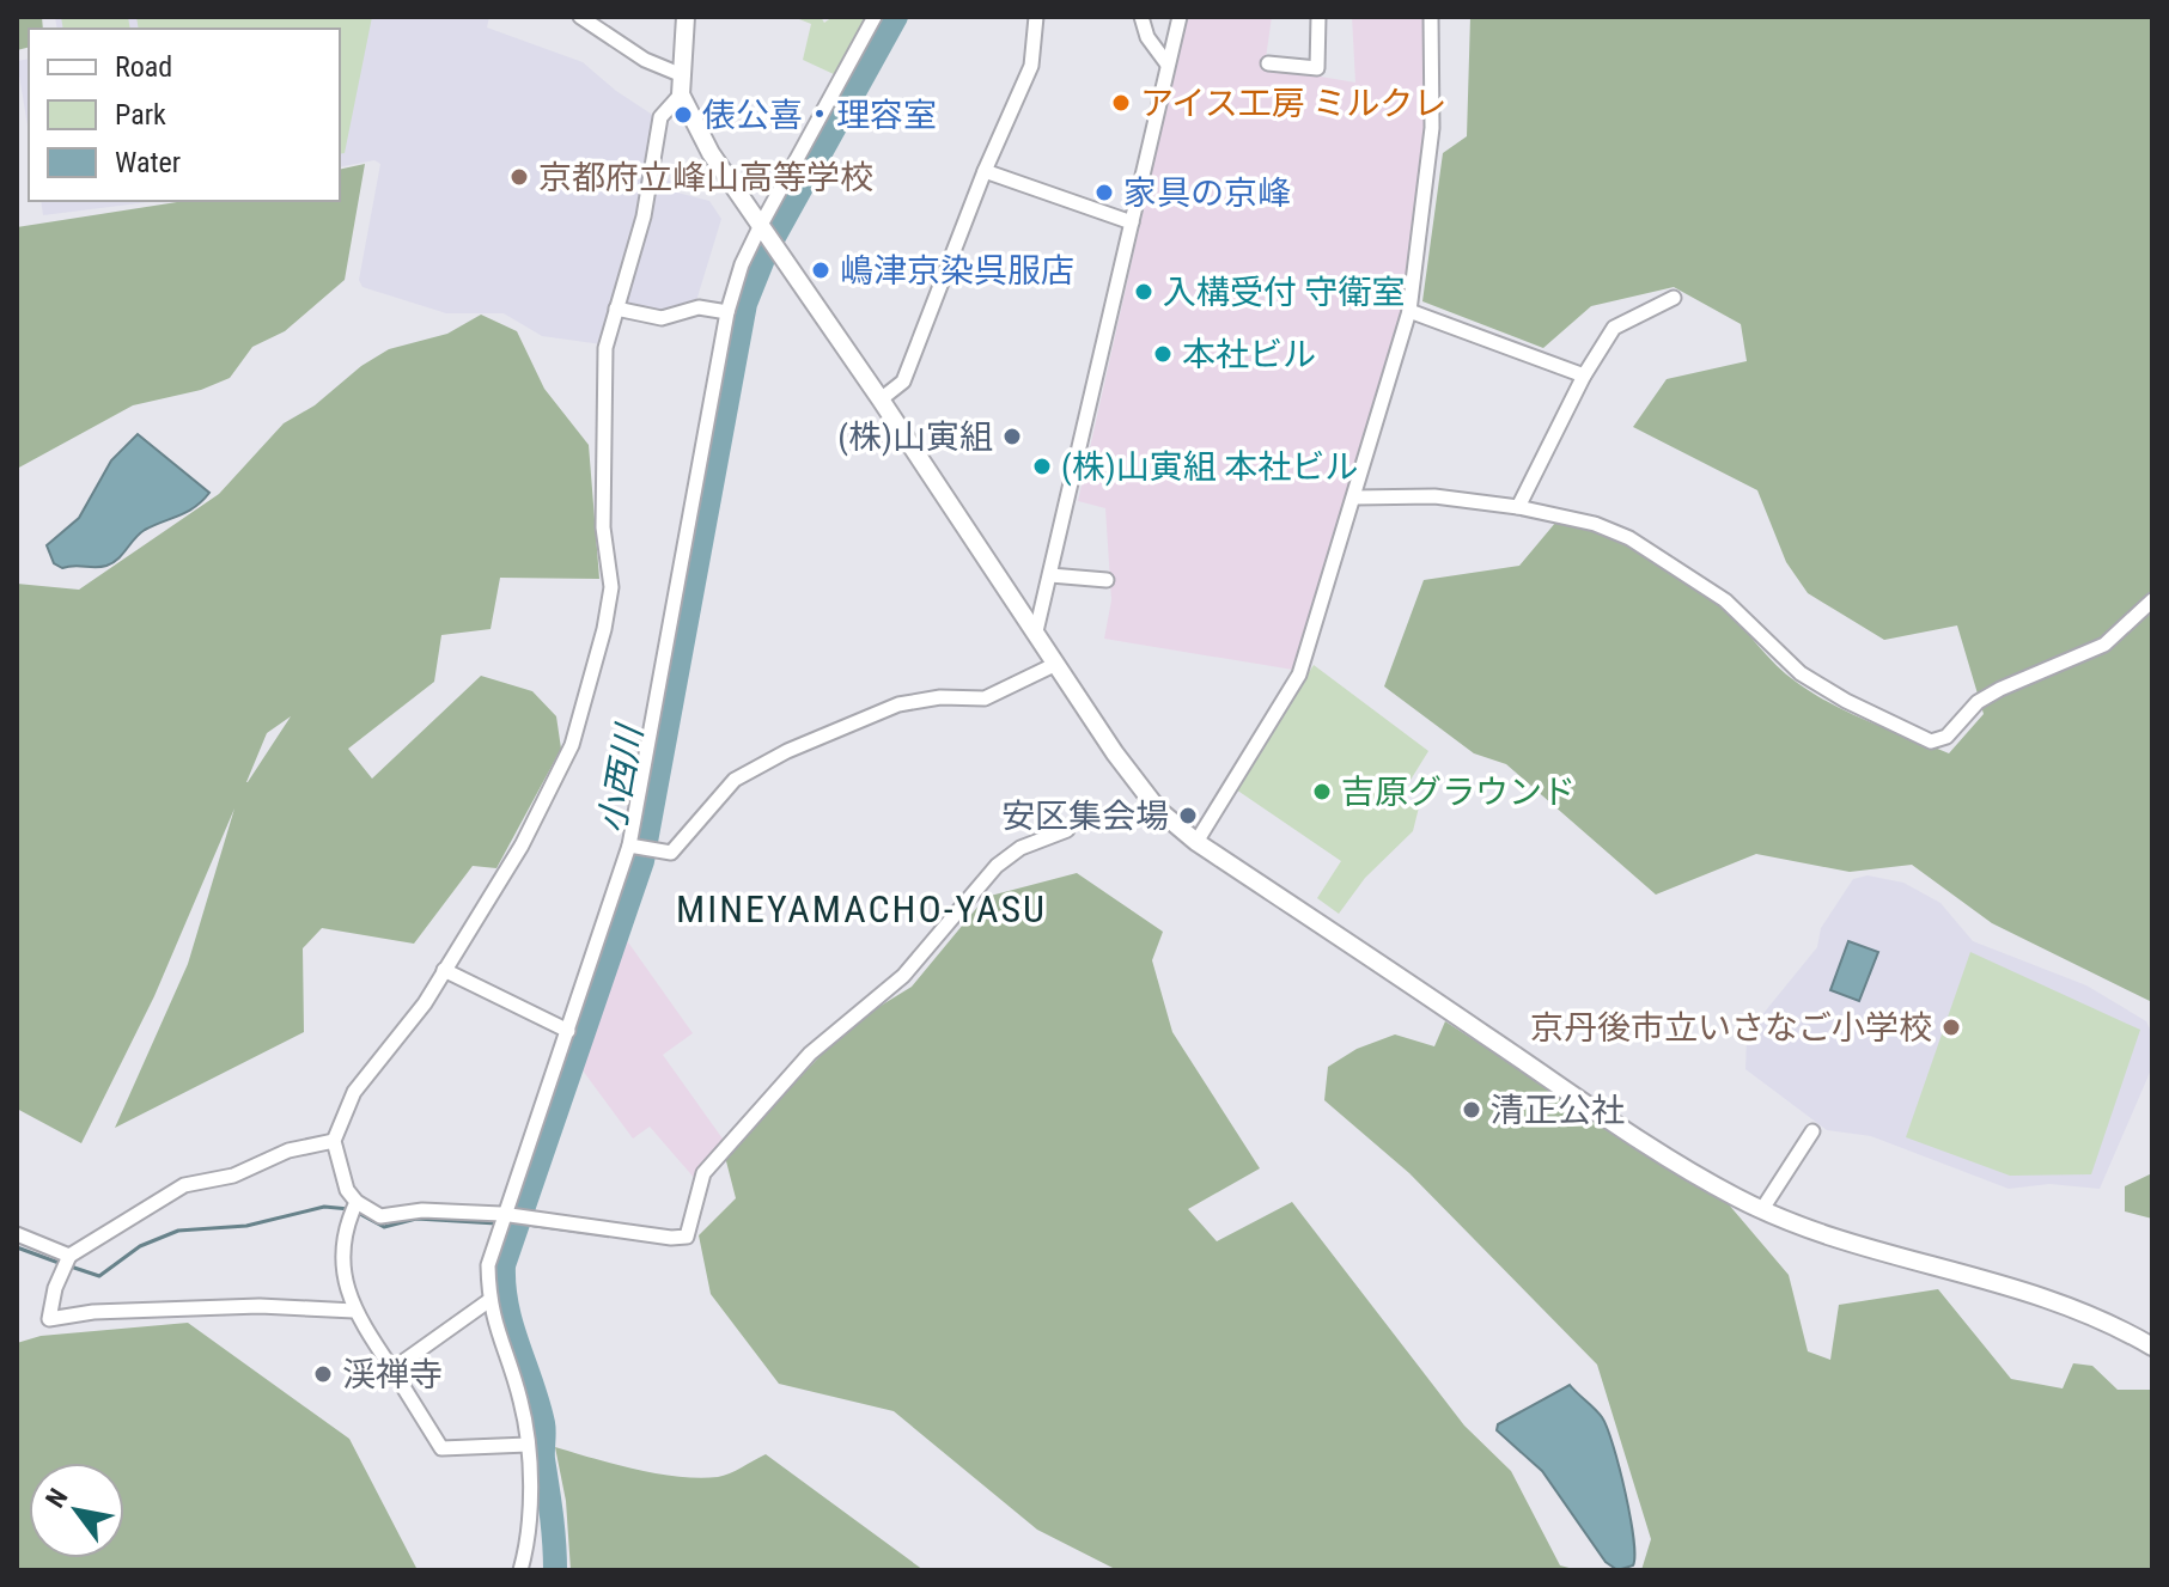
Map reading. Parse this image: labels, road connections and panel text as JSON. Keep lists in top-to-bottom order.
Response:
{
  "districts": ["MINEYAMACHO-YASU"],
  "water": ["小西川"],
  "places": [
    "アイス工房 ミルクレ",
    "俵公喜・理容室",
    "京都府立峰山高等学校",
    "家具の京峰",
    "嶋津京染呉服店",
    "入構受付 守衛室",
    "本社ビル",
    "(株)山寅組",
    "(株)山寅組 本社ビル",
    "吉原グラウンド",
    "安区集会場",
    "京丹後市立いさなご小学校",
    "清正公社",
    "渓禅寺"
  ],
  "legend": ["Road", "Park", "Water"],
  "north": "top left"
}
